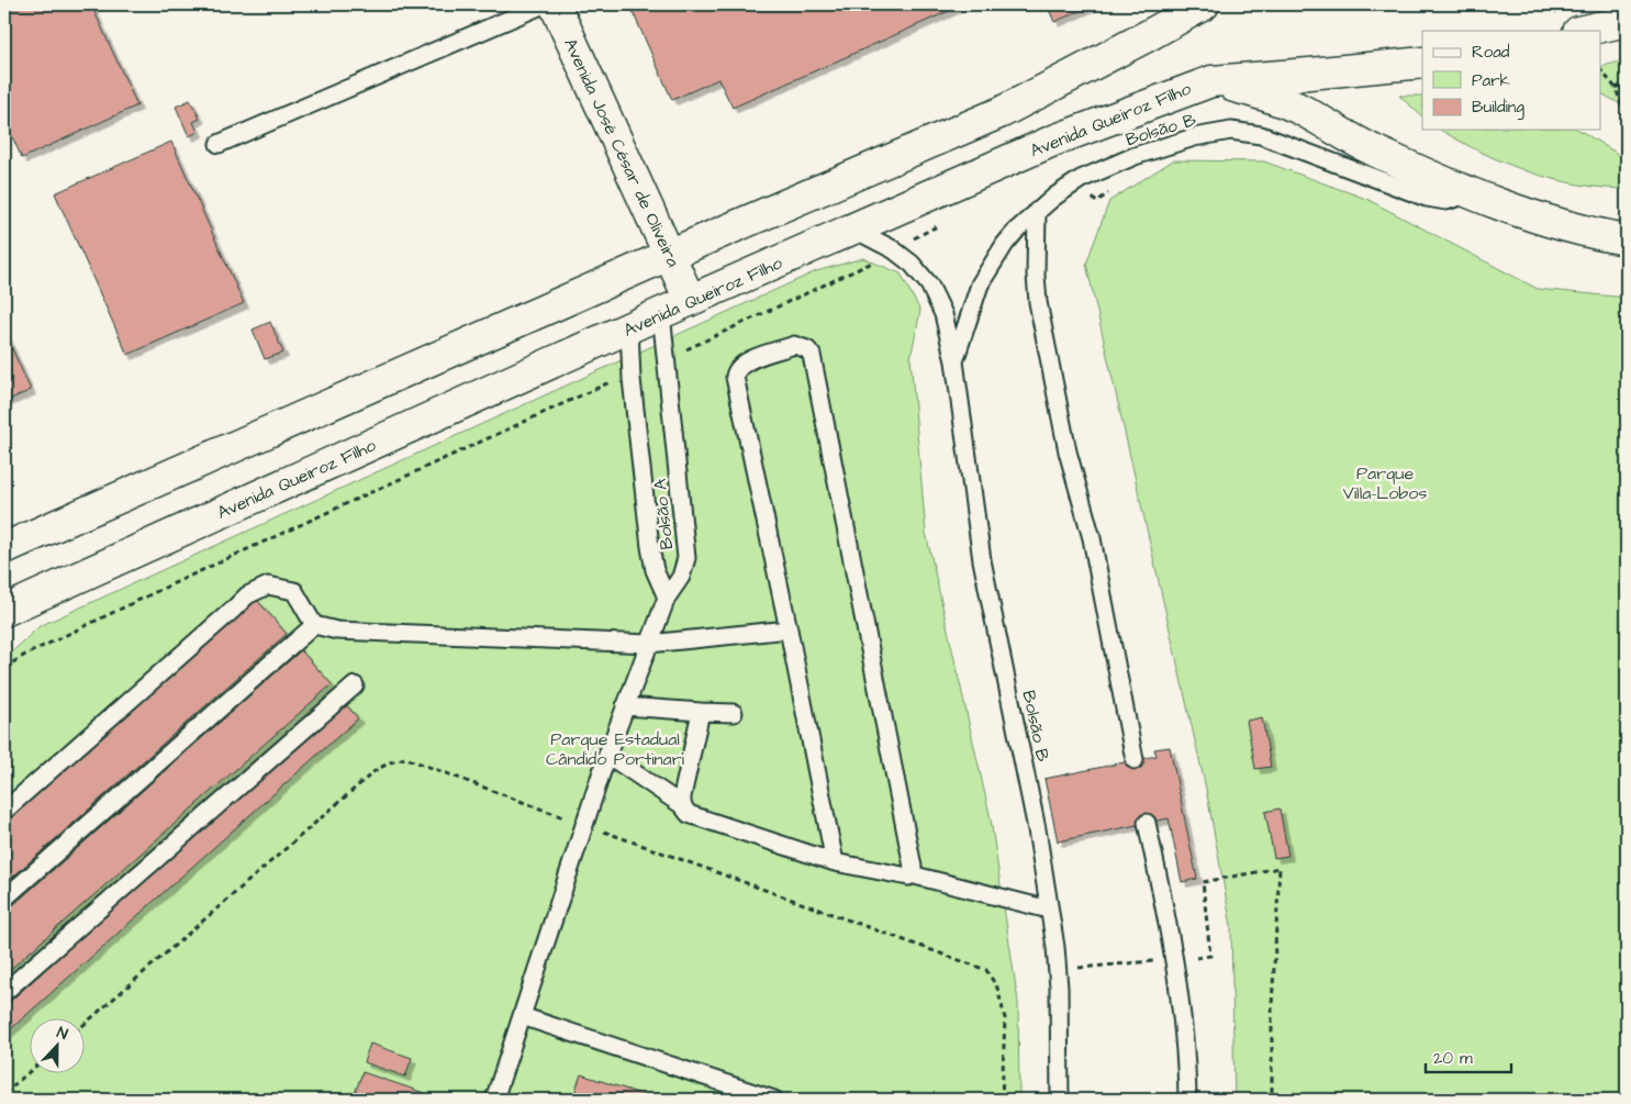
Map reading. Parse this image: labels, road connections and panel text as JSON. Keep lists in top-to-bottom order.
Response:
{
  "streets": {
    "main road": ["Avenida Queiroz Filho", "Avenida José César de Oliveira"],
    "lane": ["Bolsão B", "Bolsão A"]
  },
  "crossings": [
    ["Avenida Queiroz Filho", "Bolsão B"],
    ["Avenida Queiroz Filho", "Avenida José César de Oliveira"],
    ["Avenida Queiroz Filho", "Bolsão A"]
  ],
  "parks": ["Parque Villa-Lobos", "Parque Estadual Cândido Portinari"],
  "legend": ["Road", "Park", "Building"],
  "scale_bar": "20 m",
  "north": "top"
}
